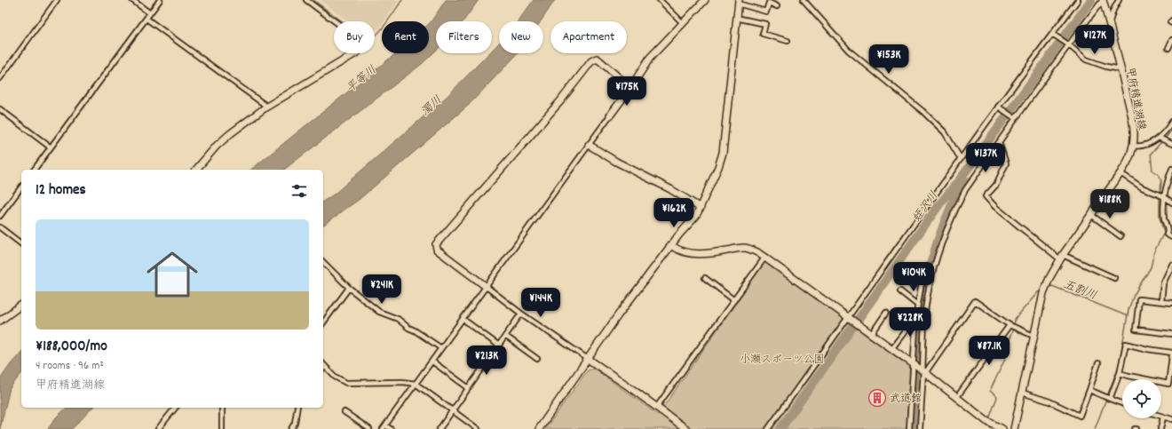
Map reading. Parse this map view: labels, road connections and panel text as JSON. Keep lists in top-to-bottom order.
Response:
{
  "streets": {
    "street": ["甲府精進湖線"]
  },
  "water": [
    "平等川",
    "濁川",
    "蛭沢川",
    "五割川"
  ],
  "parks": ["小瀬スポーツ公園"],
  "places": {
    "building": ["武道館"]
  },
  "page": {
    "chip": [
      "Buy",
      "Rent",
      "Filters",
      "New",
      "Apartment"
    ],
    "price": [
      "¥127K",
      "¥153K",
      "¥175K",
      "¥137K",
      "¥188K",
      "¥162K",
      "¥104K",
      "¥241K",
      "¥144K",
      "¥228K",
      "¥87.1K",
      "¥213K"
    ],
    "heading": "12 homes",
    "list": [
      {
        "name": "¥188,000/mo",
        "note": "4 rooms · 96 m² · 甲府精進湖線"
      }
    ]
  }
}
